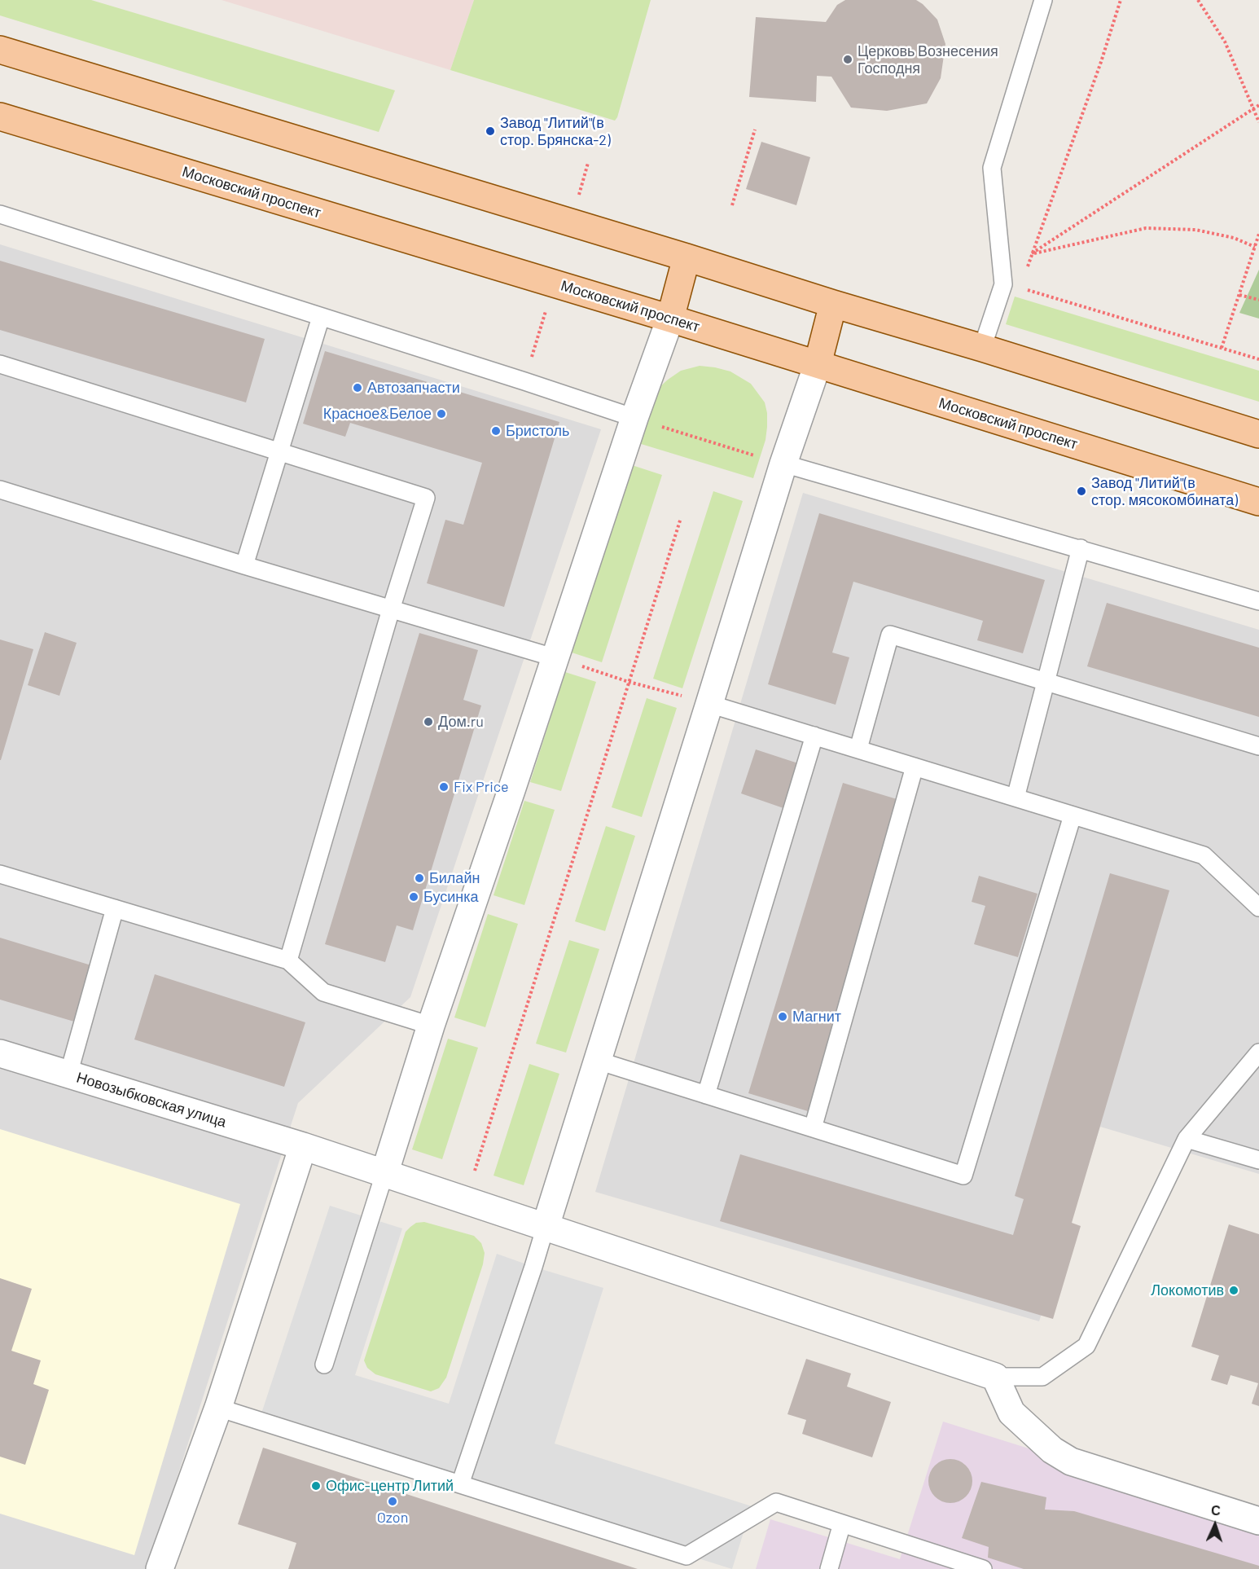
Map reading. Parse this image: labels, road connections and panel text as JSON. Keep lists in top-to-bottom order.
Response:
{
  "streets": {
    "main road": ["Московский проспект"],
    "street": ["Новозыбковская улица"]
  },
  "places": [
    "Церковь Вознесения Господня",
    "Завод \"Литий\"(в стор. Брянска-2)",
    "Автозапчасти",
    "Красное&Белое",
    "Бристоль",
    "Завод \"Литий\"(в стор. мясокомбината)",
    "Дом.ru",
    "Fix Price",
    "Билайн",
    "Бусинка",
    "Магнит",
    "Локомотив",
    "Офис-центр Литий",
    "Ozon"
  ],
  "north": "top"
}
